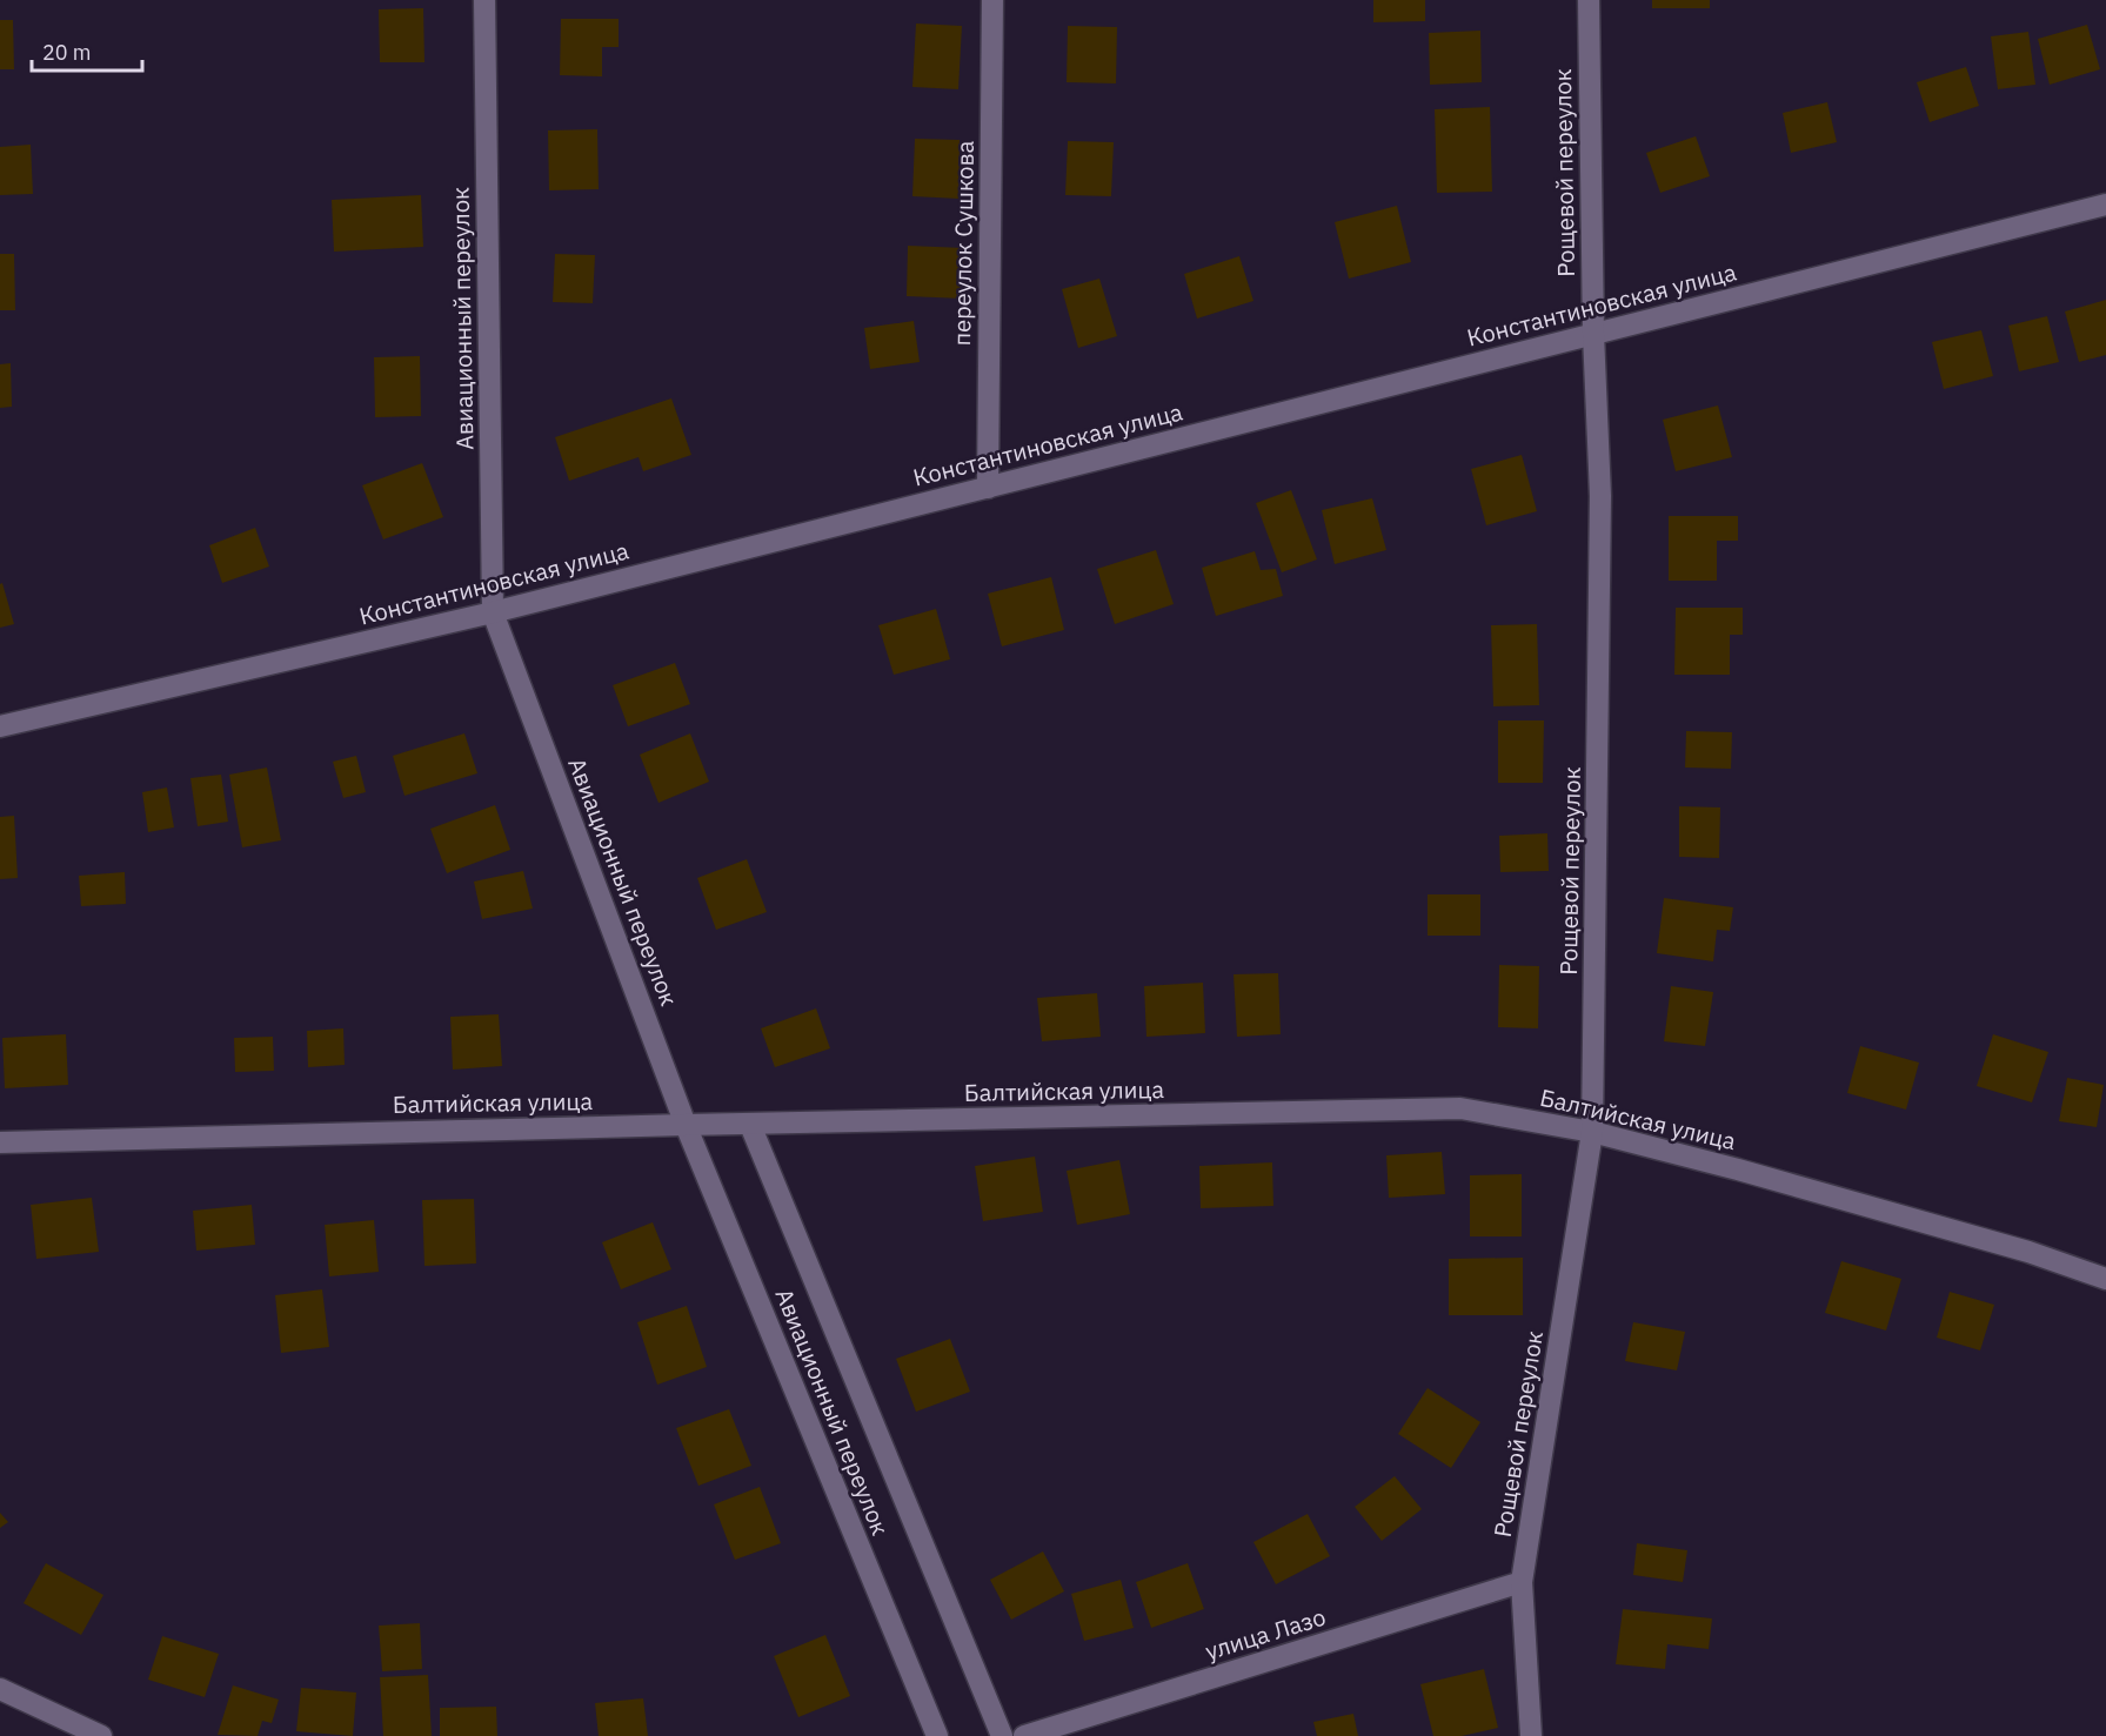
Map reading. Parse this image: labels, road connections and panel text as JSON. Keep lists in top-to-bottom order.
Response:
{
  "streets": {
    "street": [
      "Рощевой переулок",
      "переулок Сушкова",
      "Константиновская улица",
      "Авиационный переулок",
      "Балтийская улица",
      "улица Лазо"
    ]
  },
  "crossings": [
    ["Рощевой переулок", "Константиновская улица"],
    ["Рощевой переулок", "Балтийская улица"],
    ["Рощевой переулок", "улица Лазо"],
    ["переулок Сушкова", "Константиновская улица"],
    ["Константиновская улица", "Авиационный переулок"],
    ["Авиационный переулок", "Балтийская улица"]
  ],
  "scale_bar": "20 m"
}
